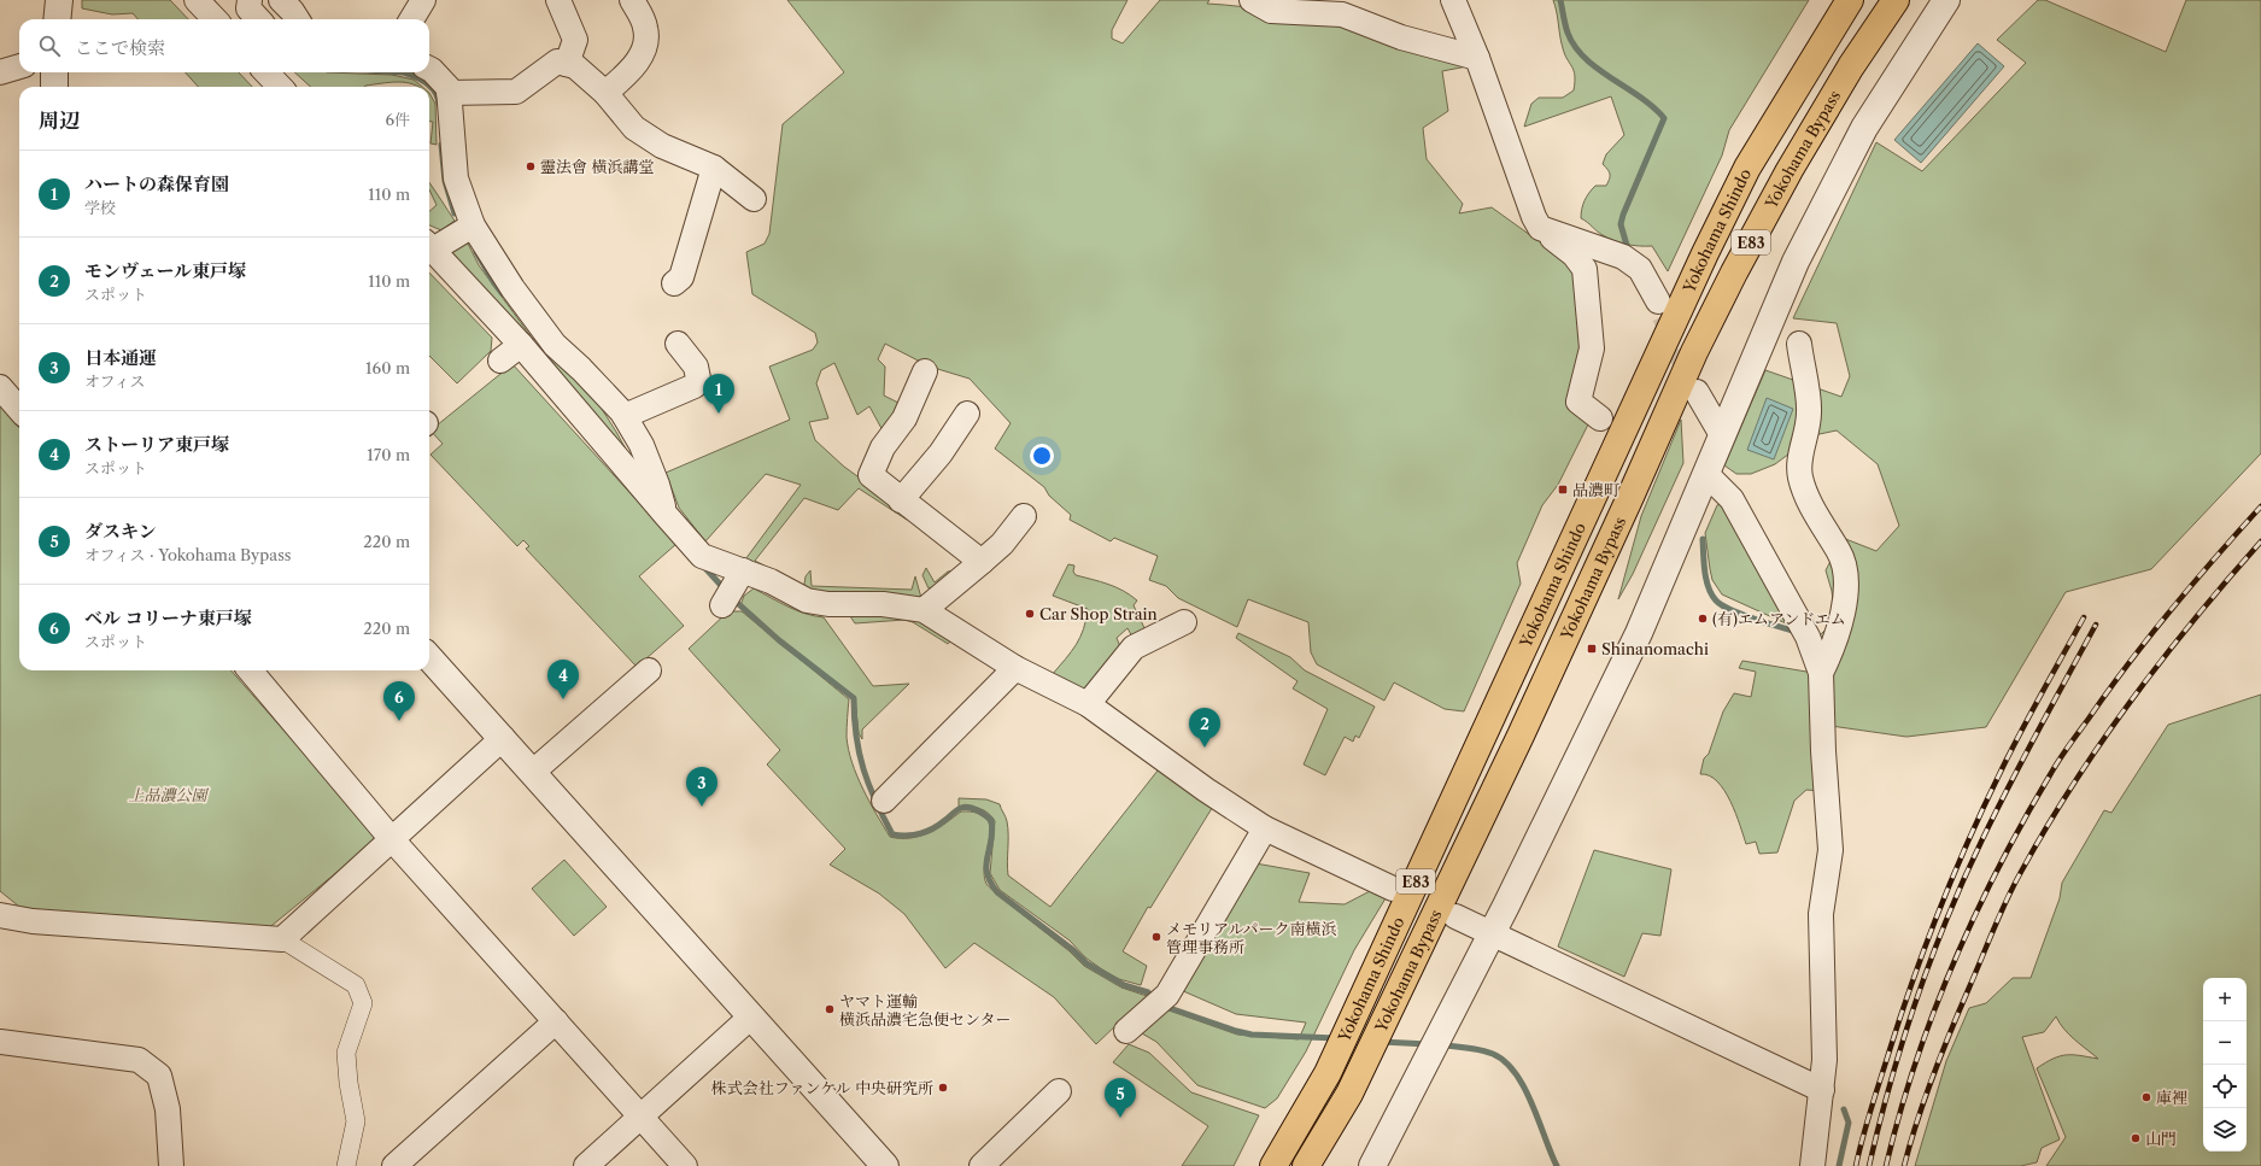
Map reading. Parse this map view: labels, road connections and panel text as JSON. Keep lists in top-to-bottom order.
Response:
{
  "streets": {
    "highway": ["Yokohama Bypass", "Yokohama Shindo", "E83"]
  },
  "parks": ["上品濃公園"],
  "places": {
    "other": [
      "靈法會 横浜講堂",
      "Car Shop Strain",
      "(有)エムアンドエム",
      "メモリアルパーク南横浜 管理事務所",
      "ヤマト運輸 横浜品濃宅急便センター",
      "株式会社ファンケル 中央研究所",
      "庫裡",
      "山門"
    ],
    "transit": ["品濃町", "Shinanomachi"]
  },
  "page": {
    "search": "ここで検索",
    "heading": ["周辺", "6件"],
    "list": [
      {
        "mark": "1",
        "name": "ハートの森保育園",
        "note": "学校",
        "value": "110 m"
      },
      {
        "mark": "2",
        "name": "モンヴェール東戸塚",
        "note": "スポット",
        "value": "110 m"
      },
      {
        "mark": "3",
        "name": "日本通運",
        "note": "オフィス",
        "value": "160 m"
      },
      {
        "mark": "4",
        "name": "ストーリア東戸塚",
        "note": "スポット",
        "value": "170 m"
      },
      {
        "mark": "5",
        "name": "ダスキン",
        "note": "オフィス · Yokohama Bypass",
        "value": "220 m"
      },
      {
        "mark": "6",
        "name": "ベル コリーナ東戸塚",
        "note": "スポット",
        "value": "220 m"
      }
    ],
    "pins": [
      "1",
      "4",
      "6",
      "2",
      "3",
      "5"
    ],
    "map_buttons": ["+", "−"]
  }
}
